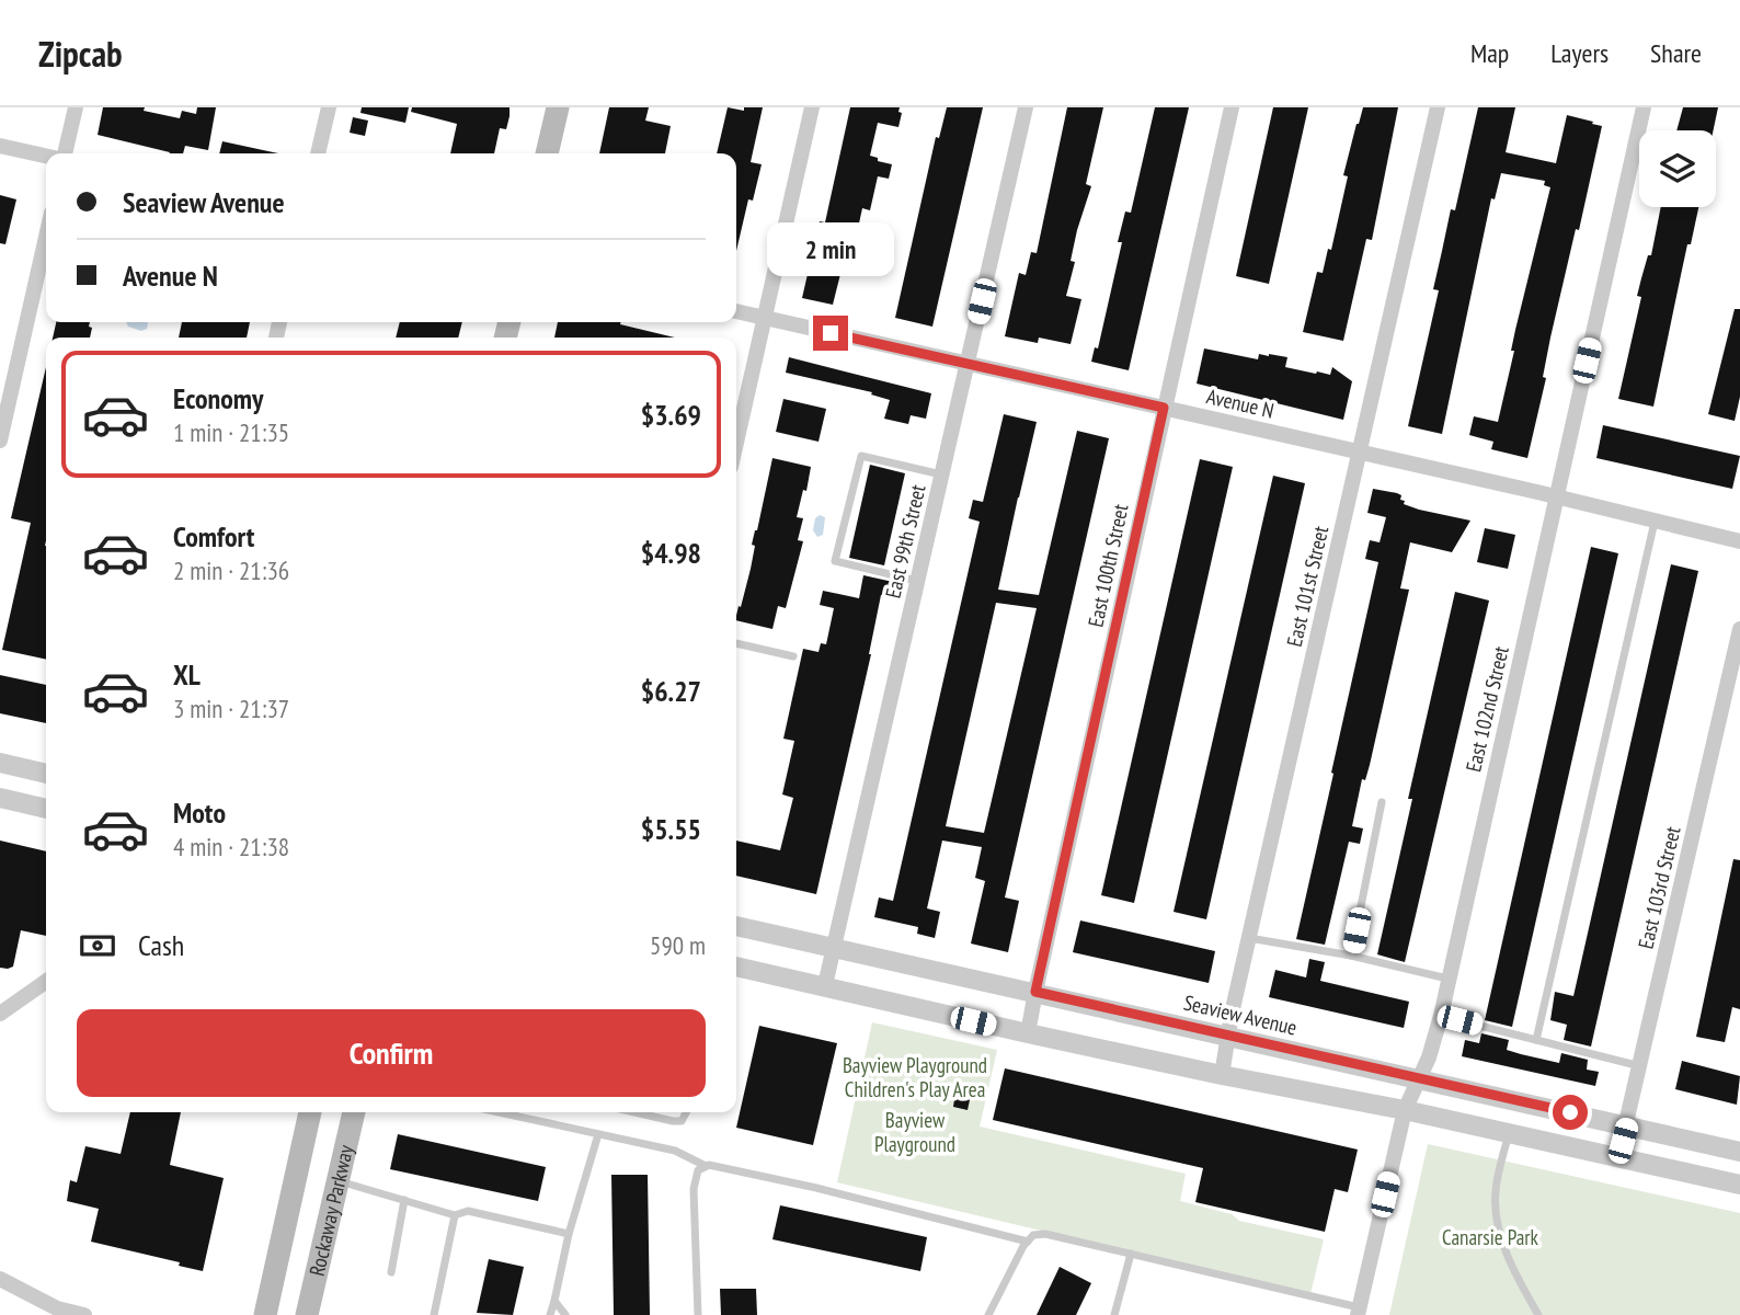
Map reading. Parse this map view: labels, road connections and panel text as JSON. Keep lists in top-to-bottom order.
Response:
{
  "streets": {
    "main road": ["Rockaway Parkway"],
    "street": [
      "Avenue N",
      "East 99th Street",
      "East 100th Street",
      "East 101st Street",
      "East 102nd Street",
      "East 103rd Street",
      "Seaview Avenue"
    ]
  },
  "crossings": [
    ["Avenue N", "East 99th Street"],
    ["Avenue N", "East 100th Street"],
    ["Avenue N", "East 101st Street"],
    ["Avenue N", "East 102nd Street"],
    ["East 99th Street", "Seaview Avenue"],
    ["East 100th Street", "Seaview Avenue"],
    ["East 101st Street", "Seaview Avenue"],
    ["East 102nd Street", "Seaview Avenue"],
    ["East 103rd Street", "Seaview Avenue"]
  ],
  "parks": ["Bayview Playground Children's Play Area", "Bayview Playground", "Canarsie Park"],
  "page": {
    "header": "Zipcab",
    "nav": ["Map", "Layers", "Share"],
    "banner": ["Seaview Avenue", "Avenue N"],
    "bubble": "2 min",
    "list": [
      {
        "name": "Economy",
        "note": "1 min · 21:35",
        "value": "$3.69"
      },
      {
        "name": "Comfort",
        "note": "2 min · 21:36",
        "value": "$4.98"
      },
      {
        "name": "XL",
        "note": "3 min · 21:37",
        "value": "$6.27"
      },
      {
        "name": "Moto",
        "note": "4 min · 21:38",
        "value": "$5.55"
      }
    ],
    "pay": ["Cash", "590 m"],
    "buttons": "Confirm"
  }
}
